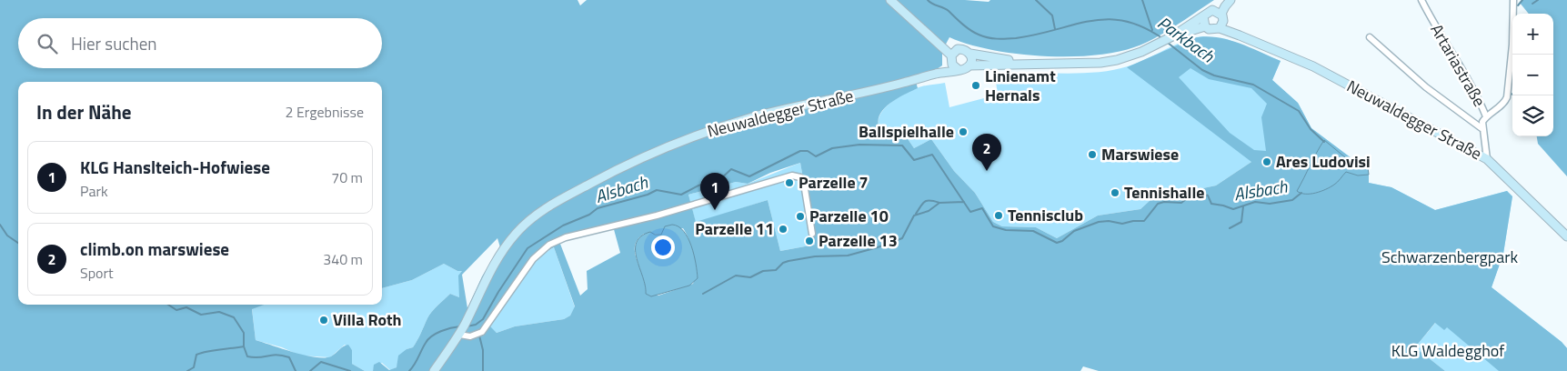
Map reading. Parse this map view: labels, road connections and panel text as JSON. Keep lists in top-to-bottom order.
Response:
{
  "streets": {
    "main road": ["Neuwaldegger Straße"],
    "street": ["Artariastraße"]
  },
  "crossings": [
    ["Artariastraße", "Neuwaldegger Straße"]
  ],
  "water": ["Parkbach", "Alsbach"],
  "parks": ["Schwarzenbergpark", "KLG Waldegghof"],
  "places": [
    "Linienamt Hernals",
    "Ballspielhalle",
    "Marswiese",
    "Ares Ludovisi",
    "Parzelle 7",
    "Tennishalle",
    "Tennisclub",
    "Parzelle 10",
    "Parzelle 11",
    "Parzelle 13",
    "Villa Roth"
  ],
  "page": {
    "map_buttons": ["+", "−"],
    "search": "Hier suchen",
    "heading": ["In der Nähe", "2 Ergebnisse"],
    "pins": ["2", "1"],
    "list": [
      {
        "mark": "1",
        "name": "KLG Hanslteich-Hofwiese",
        "note": "Park",
        "value": "70 m"
      },
      {
        "mark": "2",
        "name": "climb.on marswiese",
        "note": "Sport",
        "value": "340 m"
      }
    ]
  }
}
